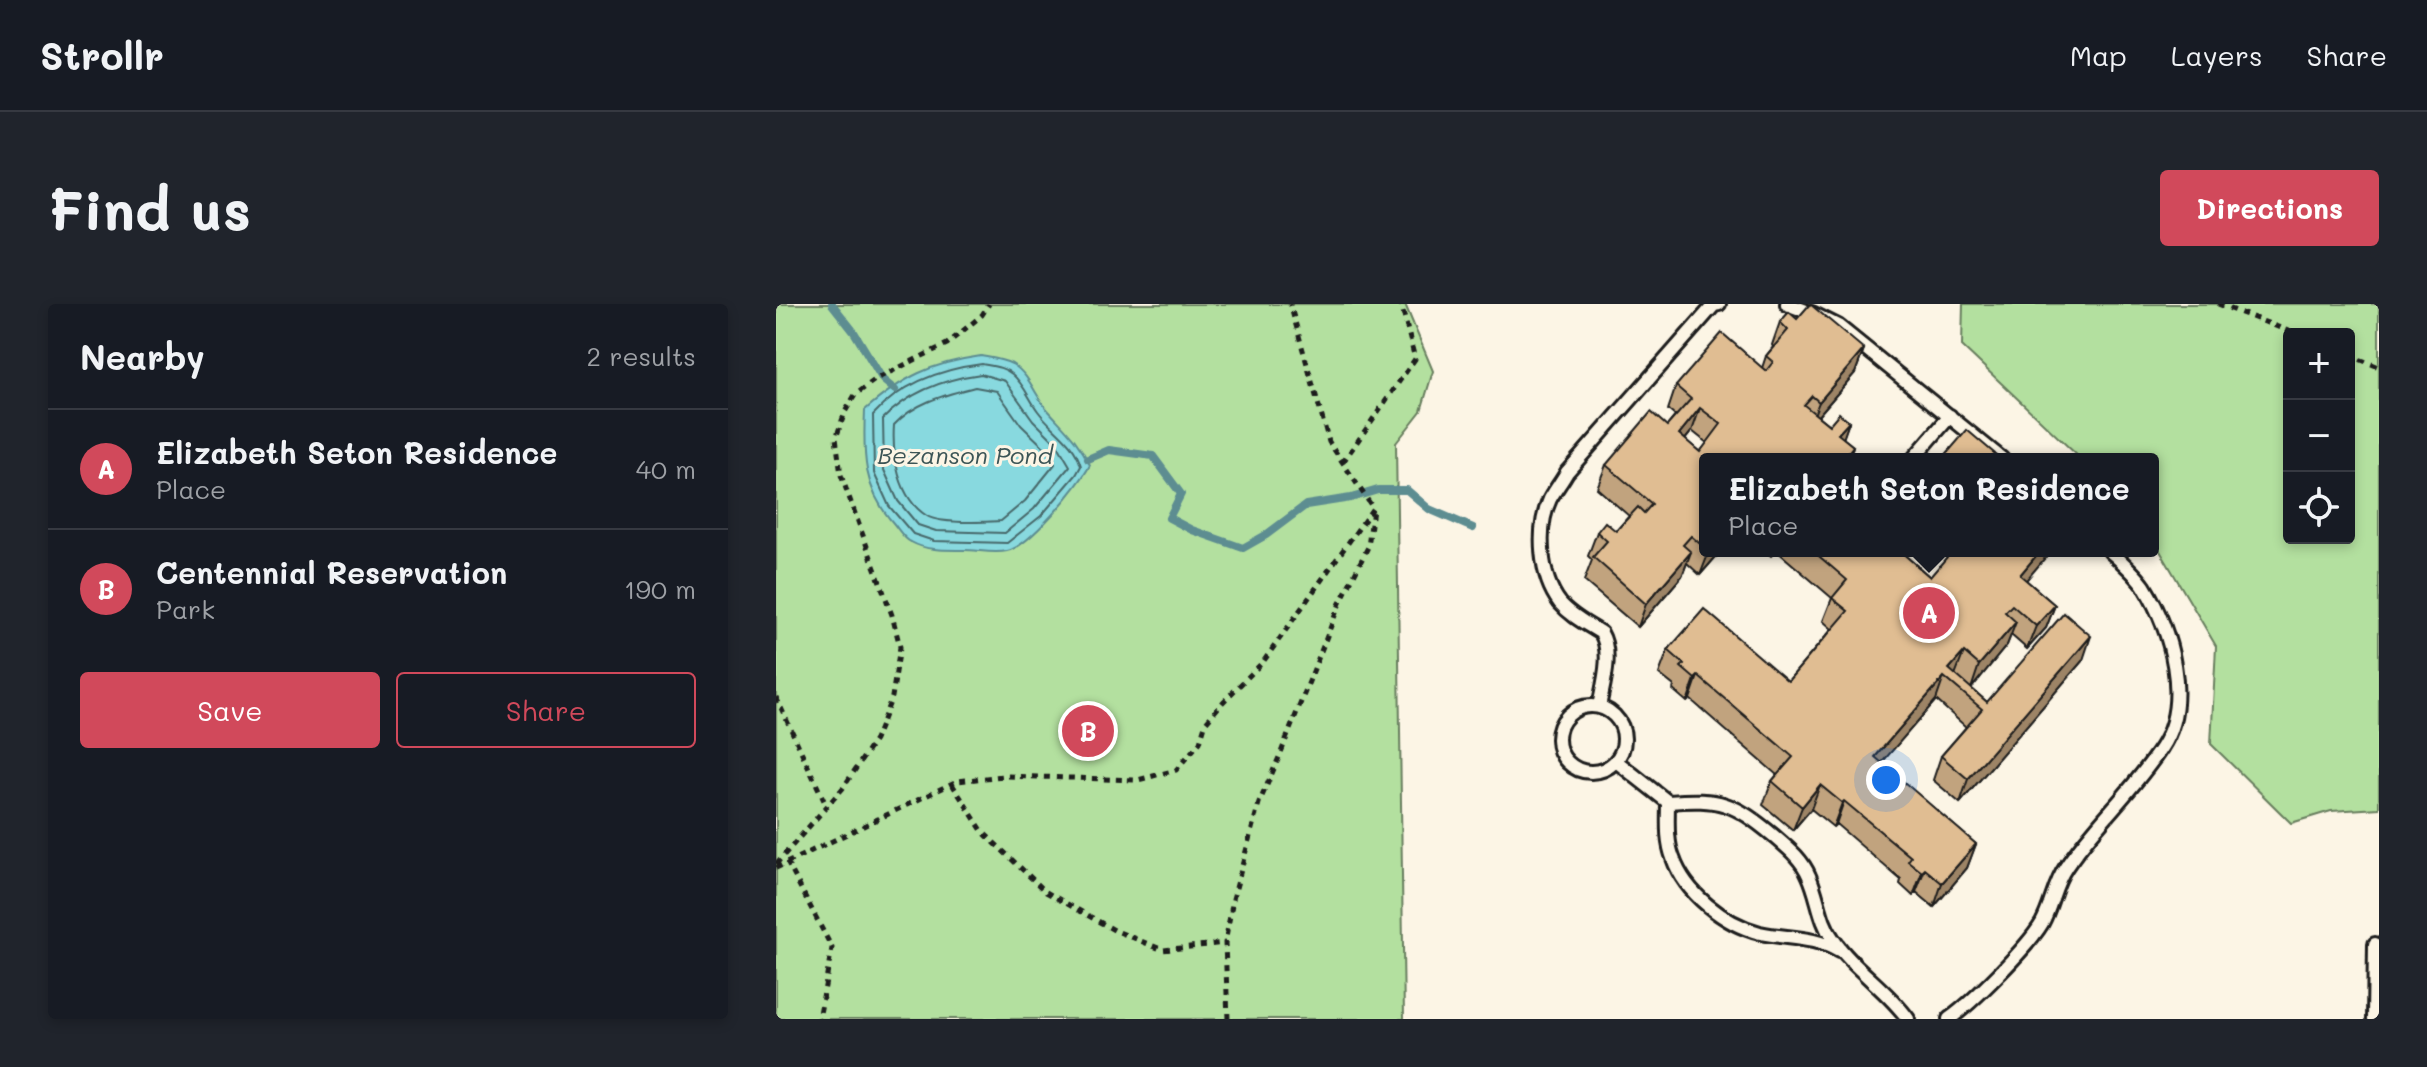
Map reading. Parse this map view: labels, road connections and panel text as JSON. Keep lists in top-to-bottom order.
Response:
{
  "water": ["Bezanson Pond"],
  "page": {
    "header": "Strollr",
    "nav": ["Map", "Layers", "Share"],
    "buttons": [
      "Directions",
      ["Save", "Share"]
    ],
    "title": "Find us",
    "heading": ["Nearby", "2 results"],
    "map_buttons": ["+", "−"],
    "list": [
      {
        "mark": "A",
        "name": "Elizabeth Seton Residence",
        "note": "Place",
        "value": "40 m"
      },
      {
        "mark": "B",
        "name": "Centennial Reservation",
        "note": "Park",
        "value": "190 m"
      }
    ],
    "popup": ["Elizabeth Seton Residence", "Place"],
    "pins": ["A", "B"]
  }
}
